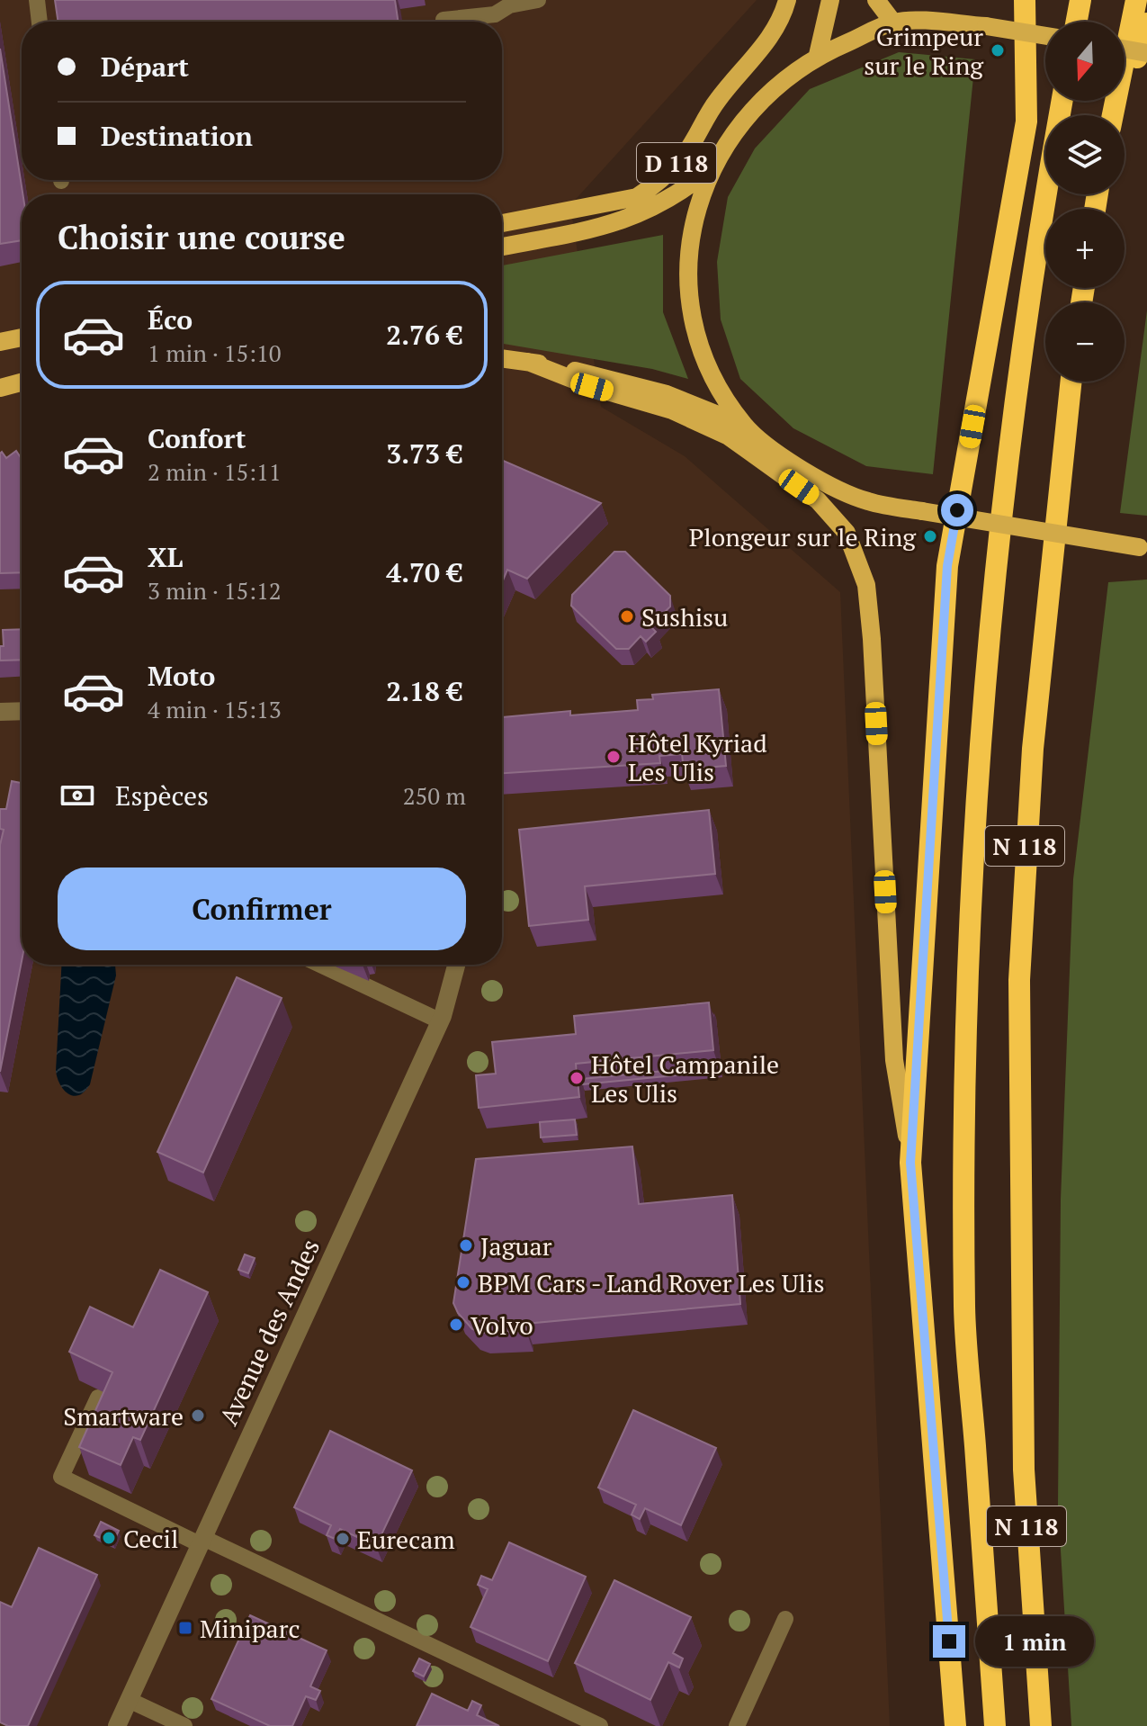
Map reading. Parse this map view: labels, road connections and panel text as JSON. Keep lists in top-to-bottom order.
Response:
{
  "streets": {
    "highway": ["N 118"],
    "main road": ["D 118"],
    "street": ["Avenue des Andes"]
  },
  "places": {
    "other": [
      "Grimpeur sur le Ring",
      "Plongeur sur le Ring",
      "Sushisu",
      "Hôtel Kyriad Les Ulis",
      "Hôtel Campanile Les Ulis",
      "Jaguar",
      "BPM Cars - Land Rover Les Ulis",
      "Volvo",
      "Smartware",
      "Cecil",
      "Eurecam"
    ],
    "transit": ["Miniparc"]
  },
  "north": "bottom",
  "page": {
    "map_buttons": ["+", "−"],
    "banner": ["Départ", "Destination"],
    "heading": "Choisir une course",
    "list": [
      {
        "name": "Éco",
        "note": "1 min · 15:10",
        "value": "2.76 €"
      },
      {
        "name": "Confort",
        "note": "2 min · 15:11",
        "value": "3.73 €"
      },
      {
        "name": "XL",
        "note": "3 min · 15:12",
        "value": "4.70 €"
      },
      {
        "name": "Moto",
        "note": "4 min · 15:13",
        "value": "2.18 €"
      }
    ],
    "pay": ["Espèces", "250 m"],
    "buttons": "Confirmer",
    "bubble": "1 min"
  }
}
